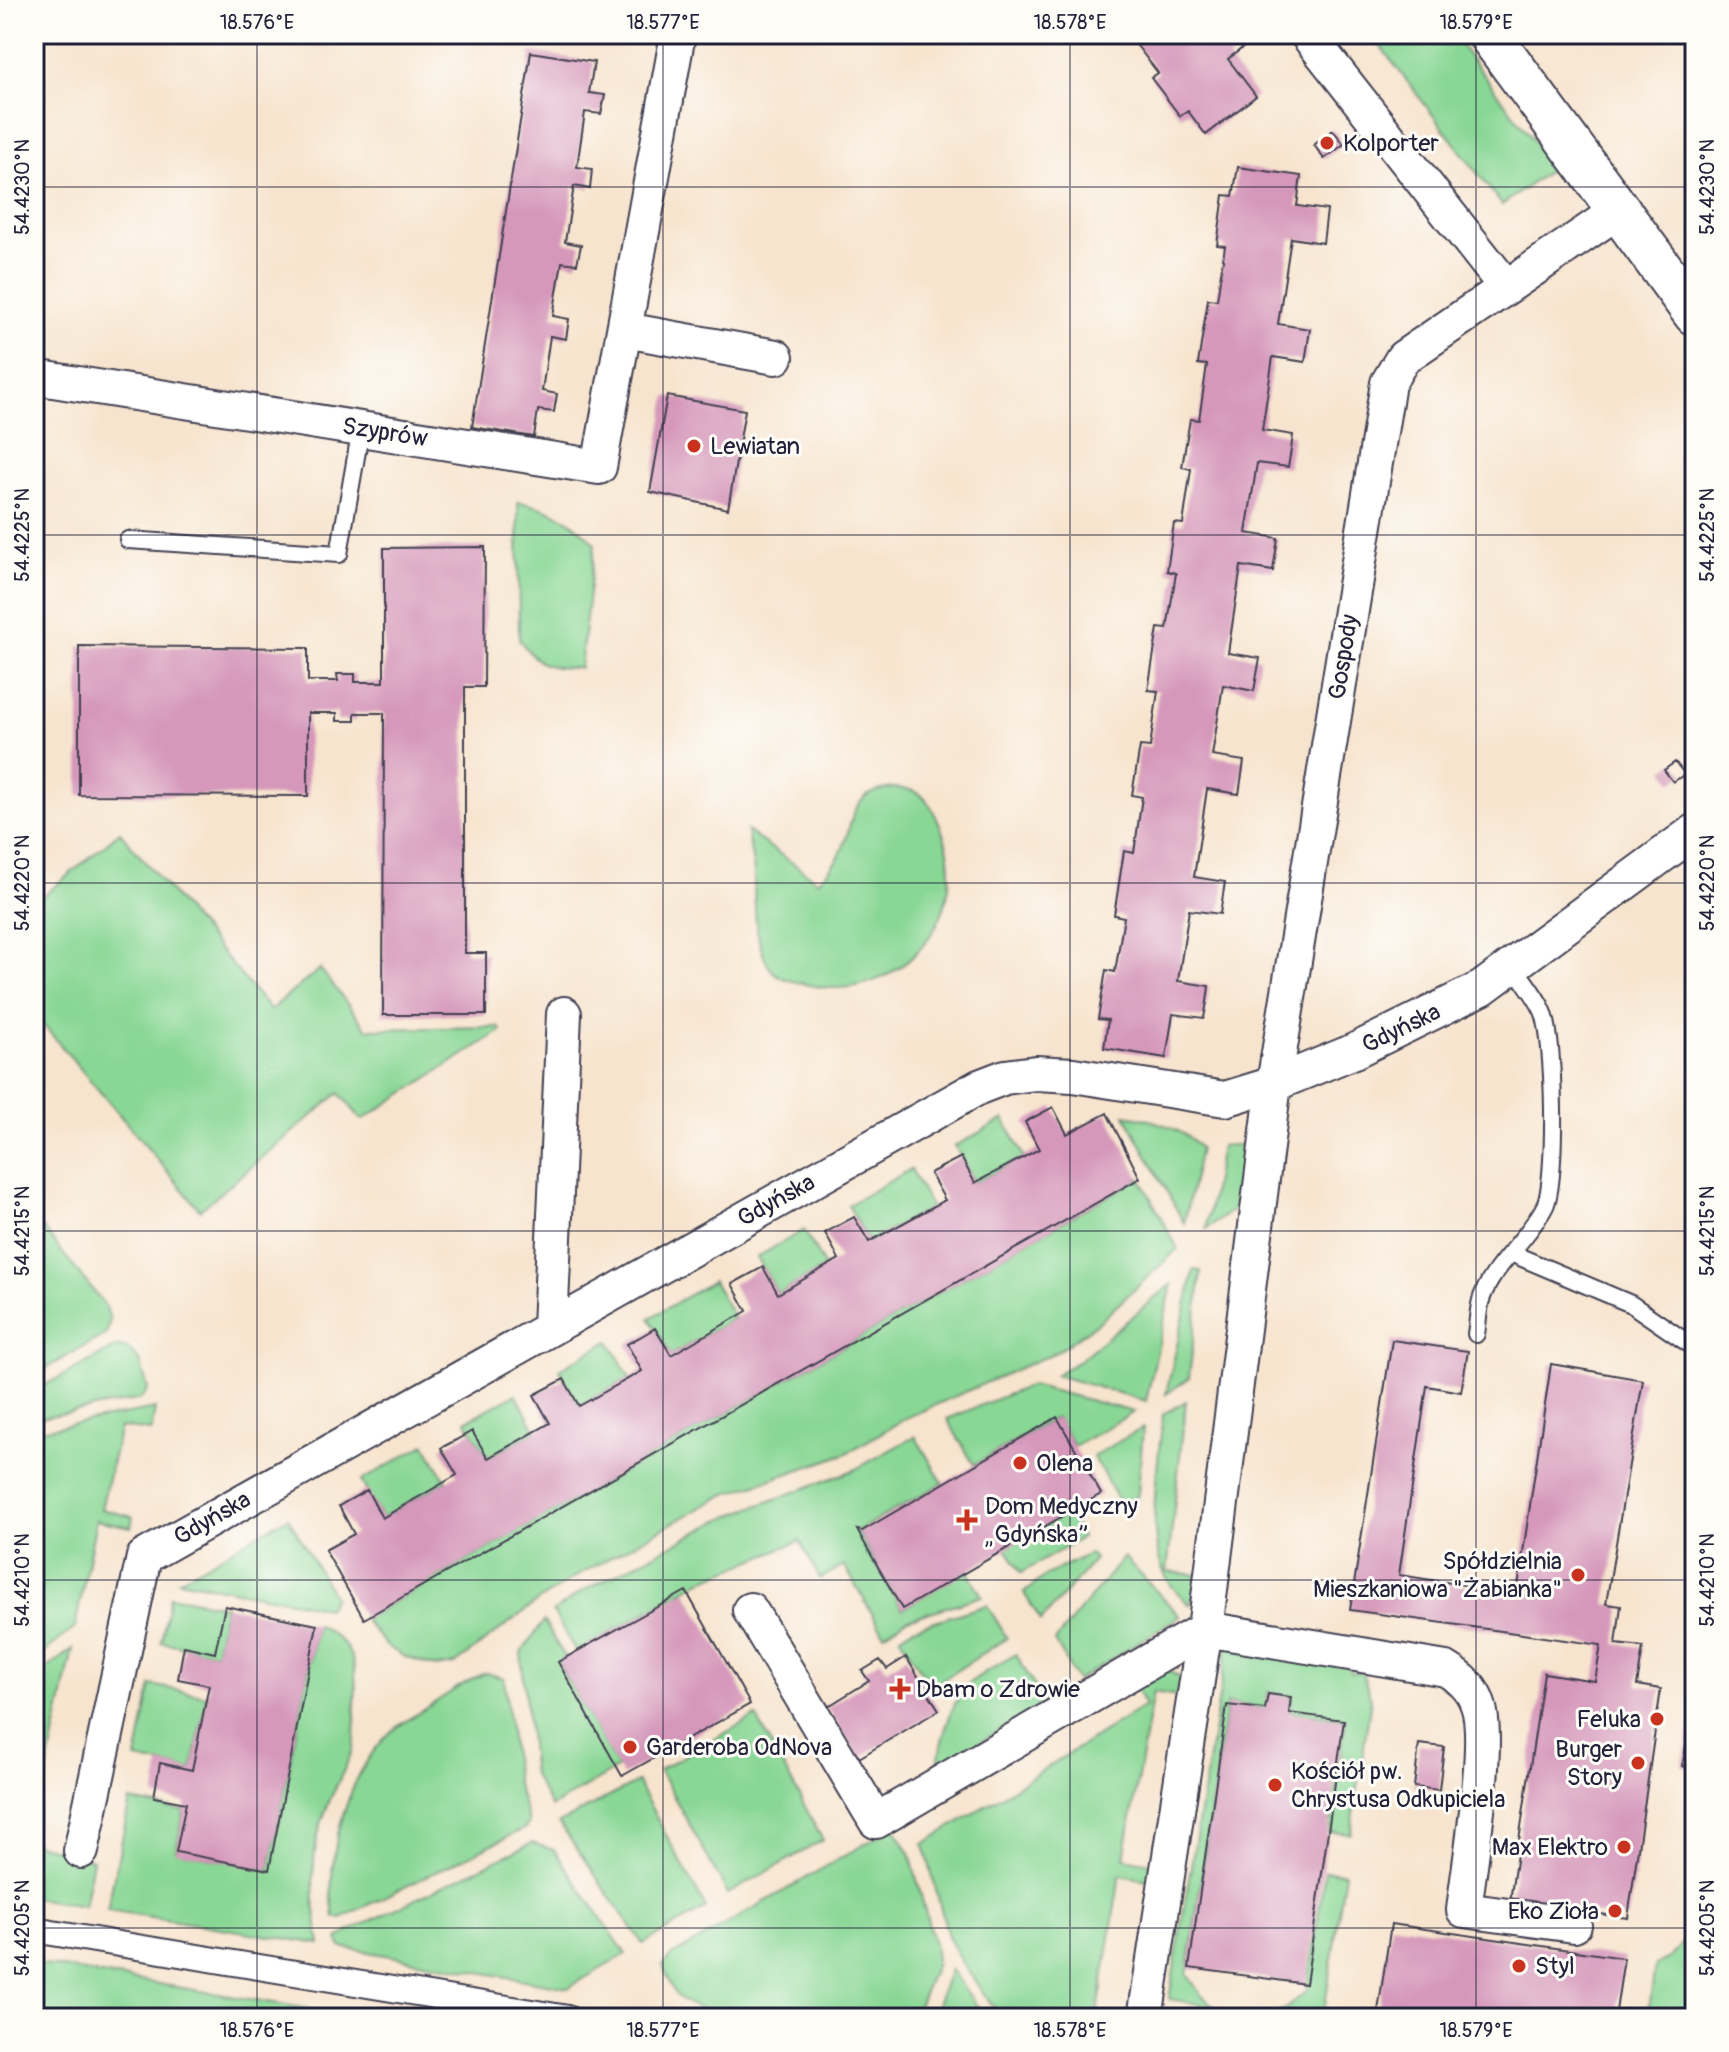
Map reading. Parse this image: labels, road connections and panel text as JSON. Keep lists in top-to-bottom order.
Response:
{
  "streets": {
    "street": ["Szyprów", "Gospody", "Gdyńska"]
  },
  "crossings": [
    ["Gospody", "Gdyńska"]
  ],
  "places": {
    "other": [
      "Kolporter",
      "Lewiatan",
      "Olena",
      "Spółdzielnia Mieszkaniowa \"Żabianka\"",
      "Feluka",
      "Garderoba OdNova",
      "Burger Story",
      "Kościół pw. Chrystusa Odkupiciela",
      "Max Elektro",
      "Eko Zioła",
      "Styl"
    ],
    "health": ["Dom Medyczny „Gdyńska”", "Dbam o Zdrowie"]
  },
  "coordinates": [
    "18.576°E",
    "18.577°E",
    "18.578°E",
    "18.579°E",
    "54.4230°N",
    "54.4225°N",
    "54.4220°N",
    "54.4215°N",
    "54.4210°N",
    "54.4205°N"
  ]
}
